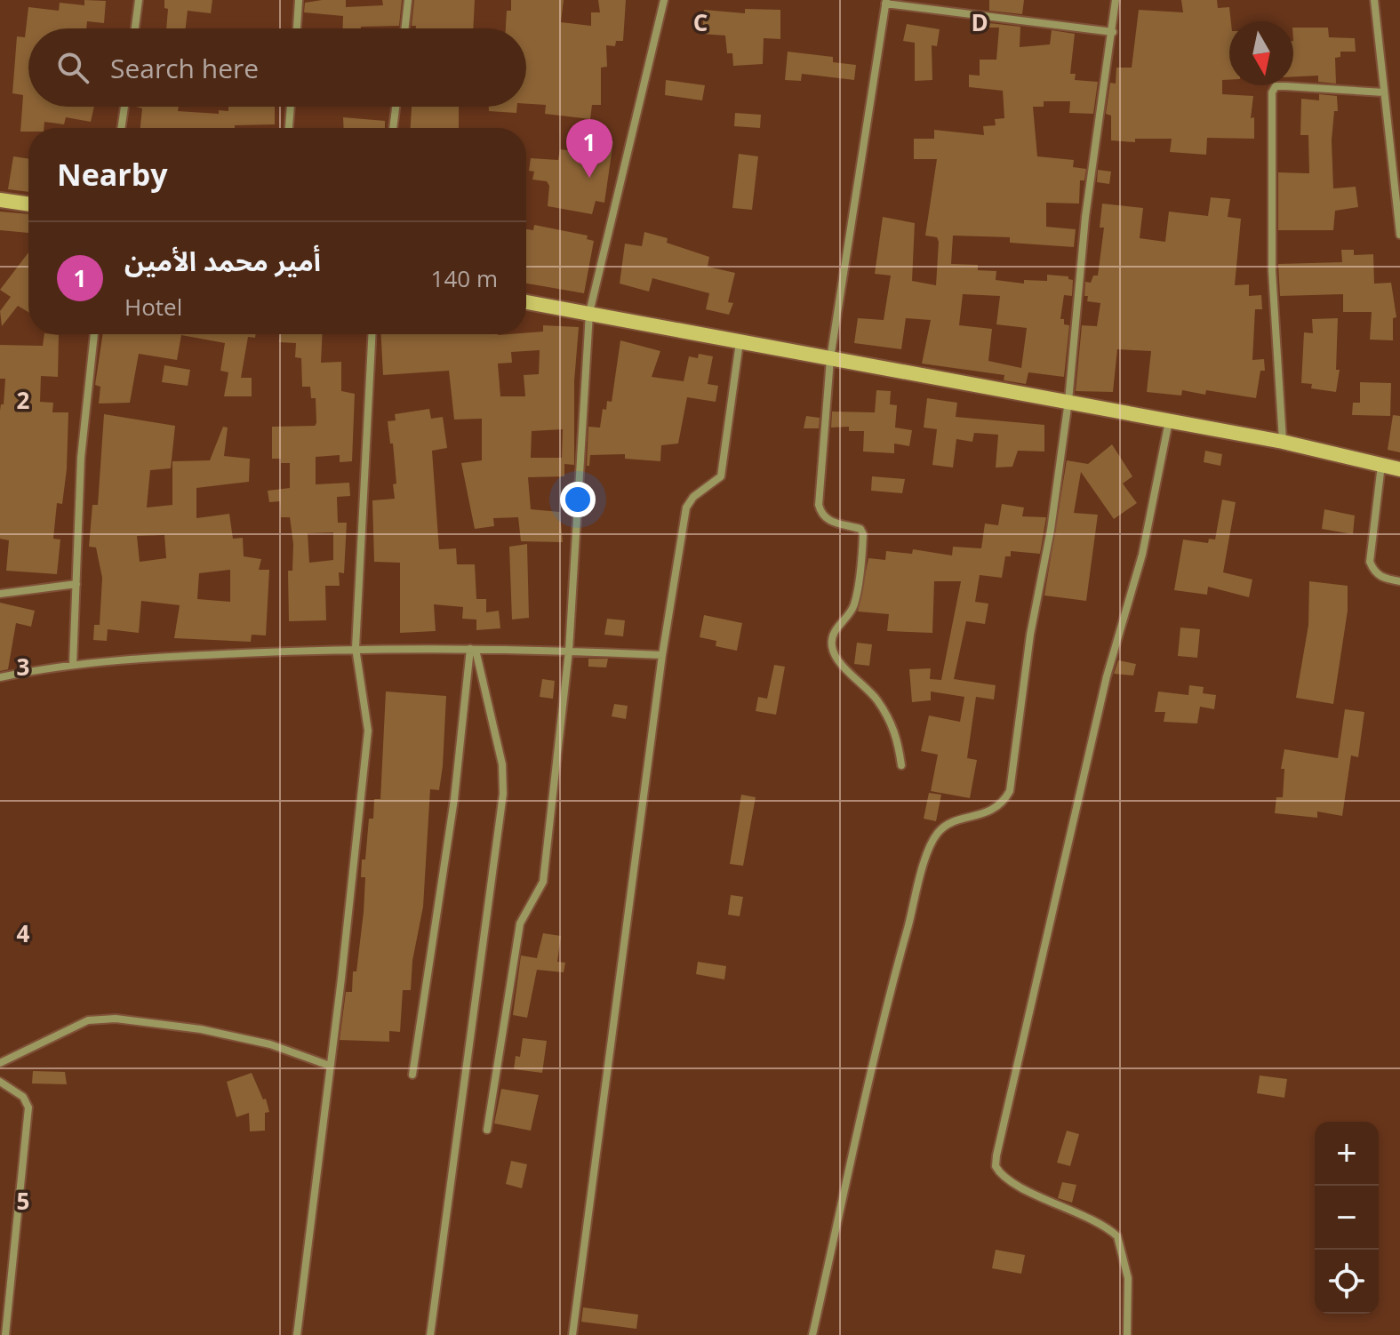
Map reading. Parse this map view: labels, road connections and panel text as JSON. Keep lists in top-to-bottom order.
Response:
{
  "north": "bottom",
  "page": {
    "search": "Search here",
    "pins": "1",
    "heading": "Nearby",
    "list": [
      {
        "mark": "1",
        "name": "أمير محمد الأمين",
        "note": "Hotel",
        "value": "140 m"
      }
    ],
    "map_buttons": ["+", "−"]
  },
  "grid": {
    "columns": ["C", "D"],
    "rows": [
      "2",
      "3",
      "4",
      "5"
    ]
  }
}
